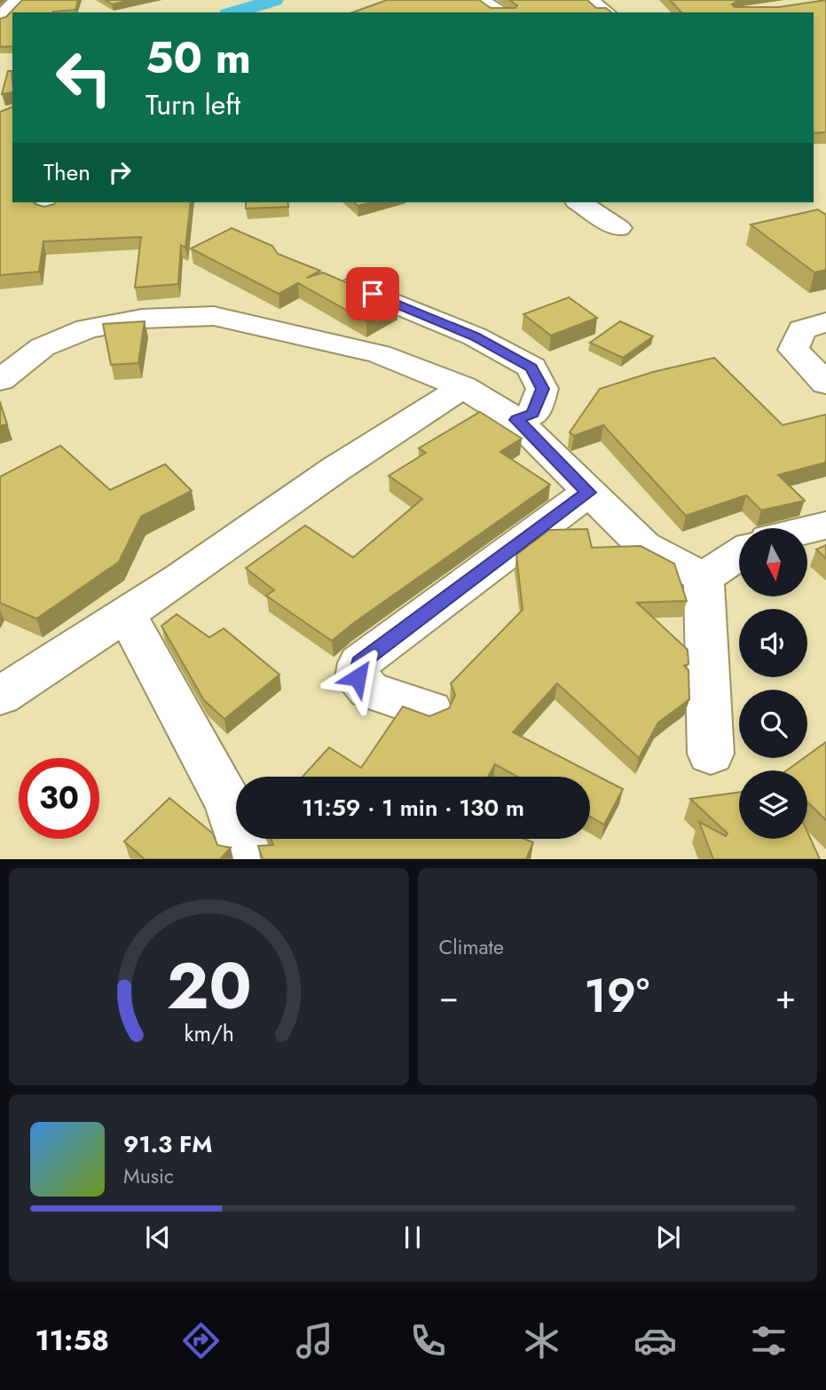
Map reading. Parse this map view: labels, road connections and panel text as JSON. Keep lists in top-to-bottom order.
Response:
{
  "north": "bottom",
  "page": {
    "turn": ["50 m", "Turn left"],
    "then": "Then",
    "limit": "30",
    "trip": "11:59 · 1 min · 130 m",
    "tile": "Climate",
    "heat": ["−", "19°", "+"],
    "song": ["91.3 FM", "Music"],
    "tabs": "11:58",
    "gauge": ["20", "km/h"]
  }
}
